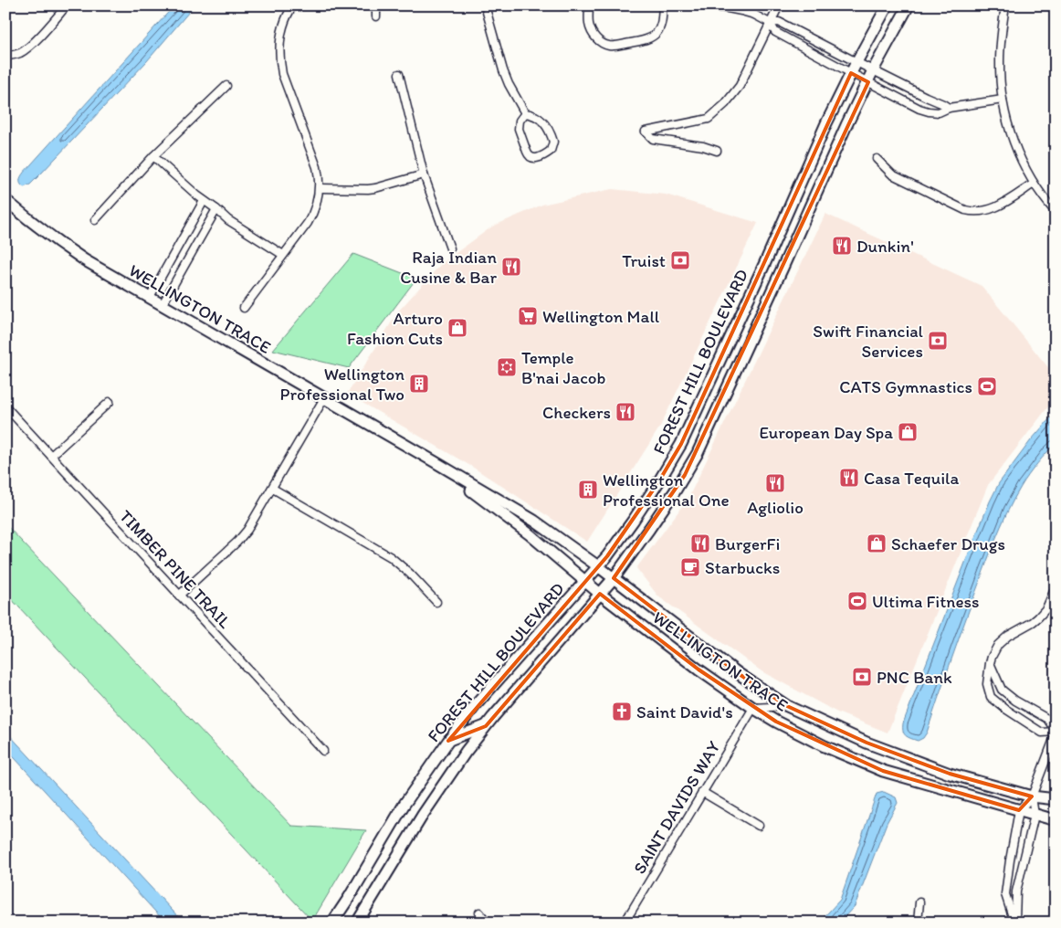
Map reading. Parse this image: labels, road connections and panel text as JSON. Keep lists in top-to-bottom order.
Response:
{
  "streets": {
    "main road": ["WELLINGTON TRACE", "FOREST HILL BOULEVARD"],
    "street": ["TIMBER PINE TRAIL", "SAINT DAVIDS WAY"]
  },
  "crossings": [
    ["WELLINGTON TRACE", "FOREST HILL BOULEVARD"],
    ["WELLINGTON TRACE", "SAINT DAVIDS WAY"]
  ],
  "places": {
    "restaurant": [
      "Dunkin'",
      "Raja Indian Cusine & Bar",
      "Checkers",
      "Casa Tequila",
      "Agliolio",
      "BurgerFi"
    ],
    "bank": ["Truist", "Swift Financial Services", "PNC Bank"],
    "supermarket": ["Wellington Mall"],
    "shop": ["Arturo Fashion Cuts", "European Day Spa", "Schaefer Drugs"],
    "synagogue": ["Temple B'nai Jacob"],
    "building": ["Wellington Professional Two", "Wellington Professional One"],
    "sports": ["CATS Gymnastics", "Ultima Fitness"],
    "cafe": ["Starbucks"],
    "church": ["Saint David's"]
  }
}
